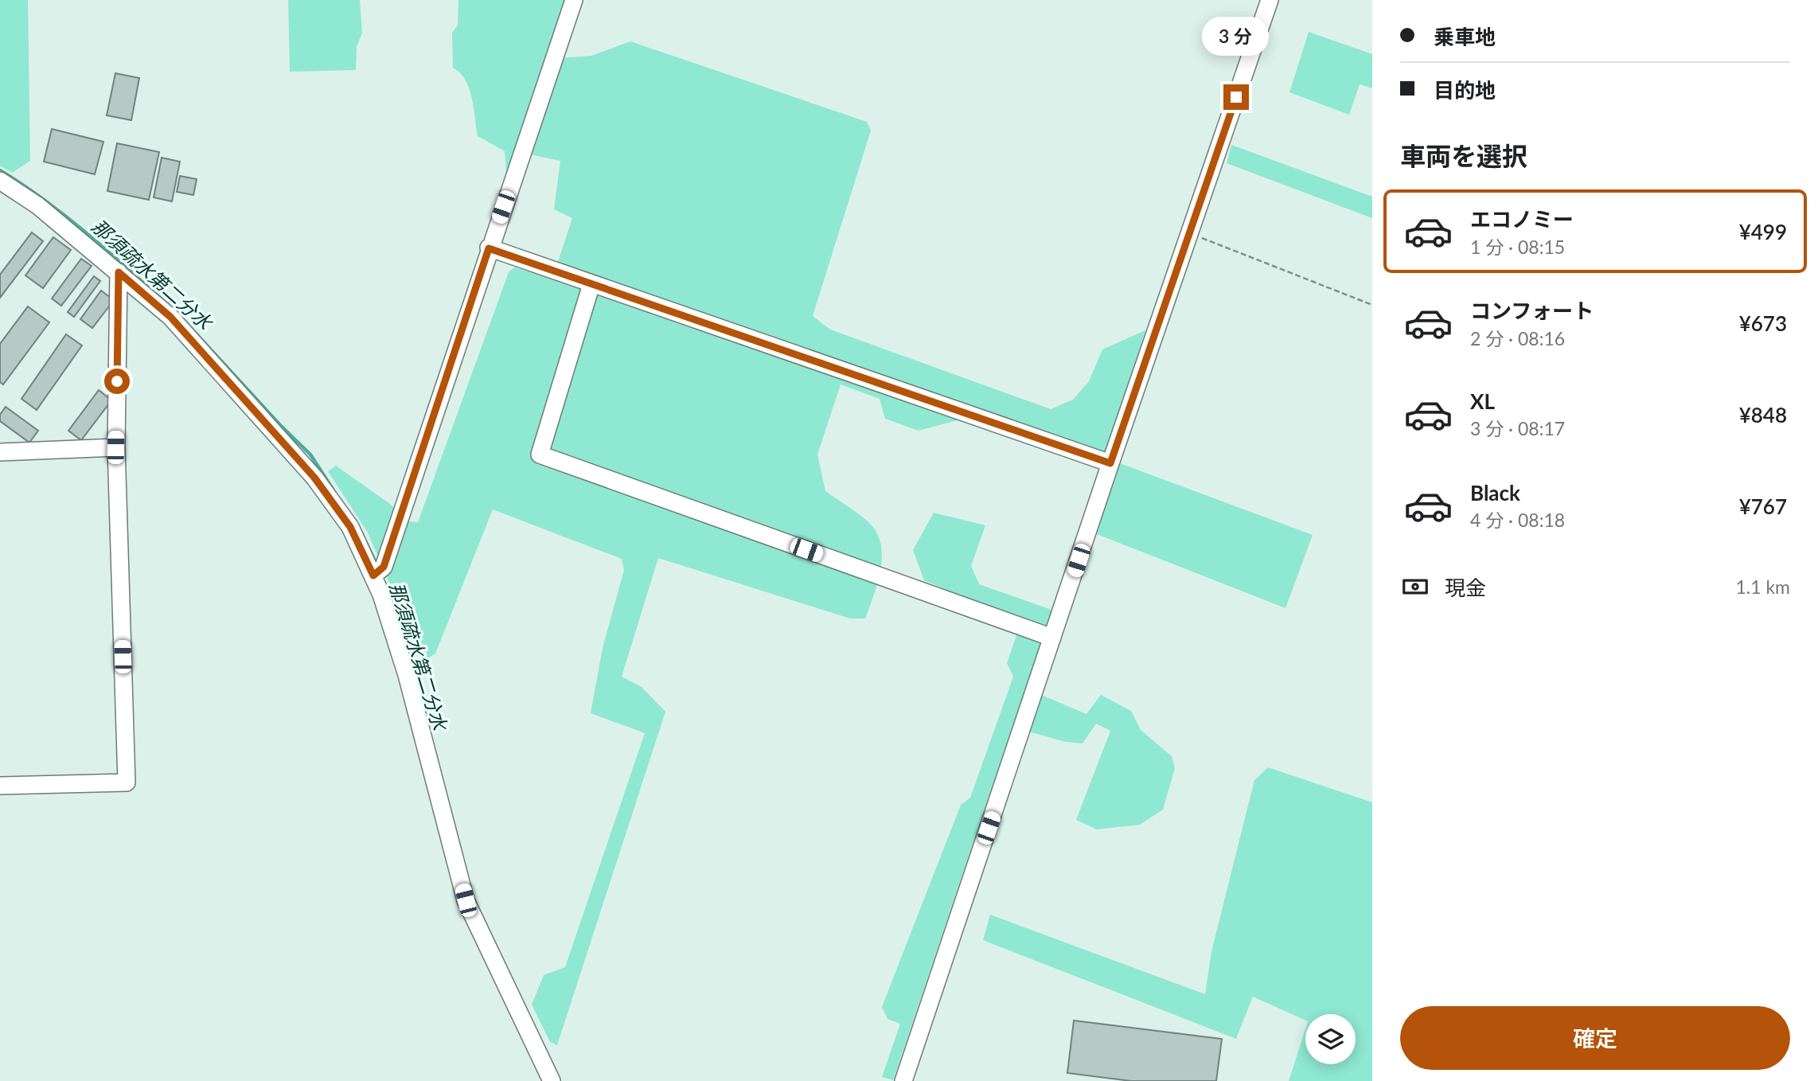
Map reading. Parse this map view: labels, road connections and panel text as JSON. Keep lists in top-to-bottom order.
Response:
{
  "water": ["那須疏水第二分水"],
  "page": {
    "banner": ["乗車地", "目的地"],
    "bubble": "3 分",
    "heading": "車両を選択",
    "list": [
      {
        "name": "エコノミー",
        "note": "1 分 · 08:15",
        "value": "¥499"
      },
      {
        "name": "コンフォート",
        "note": "2 分 · 08:16",
        "value": "¥673"
      },
      {
        "name": "XL",
        "note": "3 分 · 08:17",
        "value": "¥848"
      },
      {
        "name": "Black",
        "note": "4 分 · 08:18",
        "value": "¥767"
      }
    ],
    "pay": ["現金", "1.1 km"],
    "buttons": "確定"
  }
}
